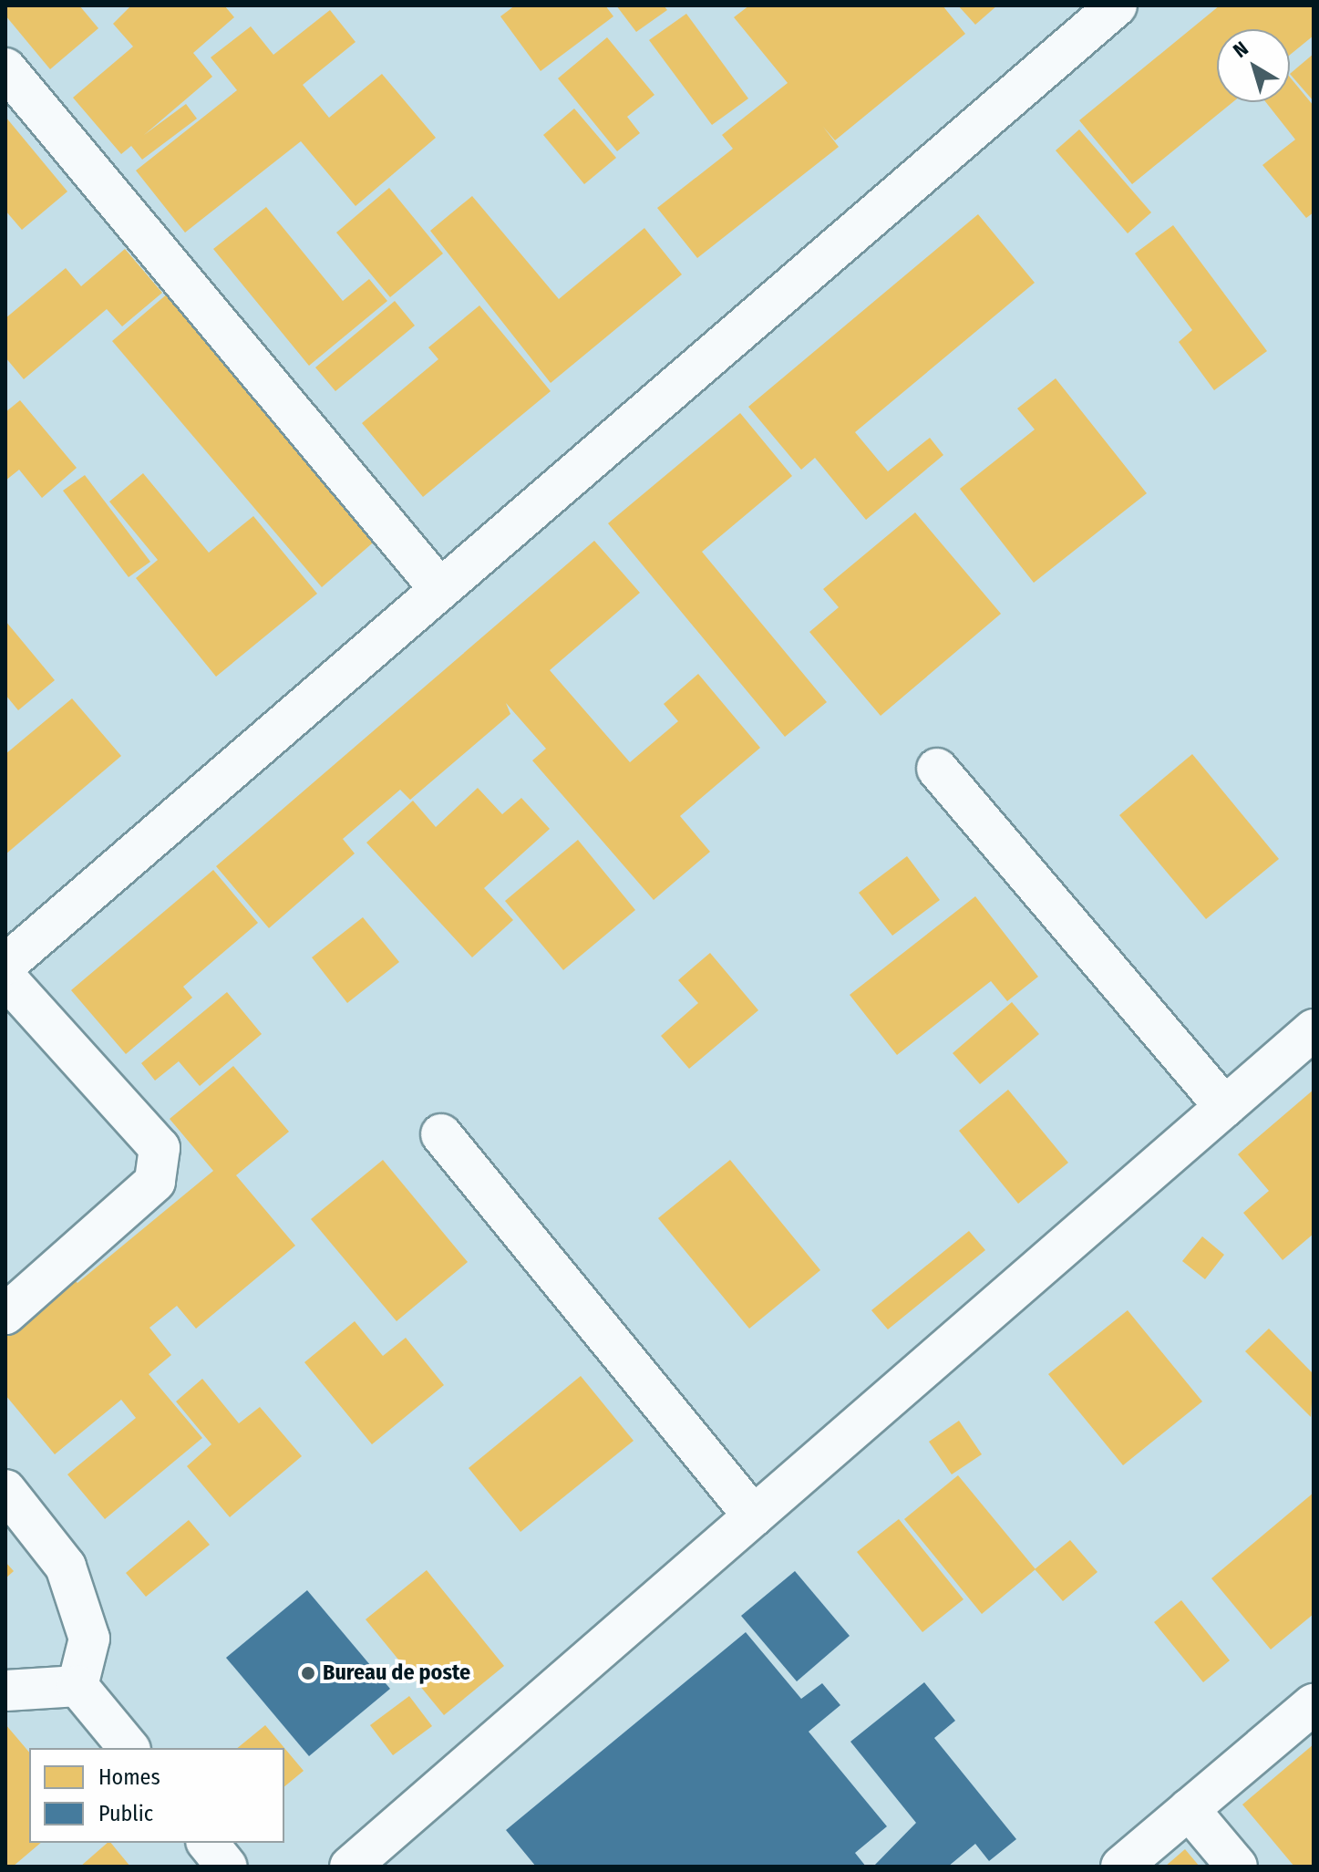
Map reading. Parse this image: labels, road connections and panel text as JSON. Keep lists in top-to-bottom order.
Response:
{
  "places": ["Bureau de poste"],
  "legend": ["Homes", "Public"],
  "north": "top left"
}
